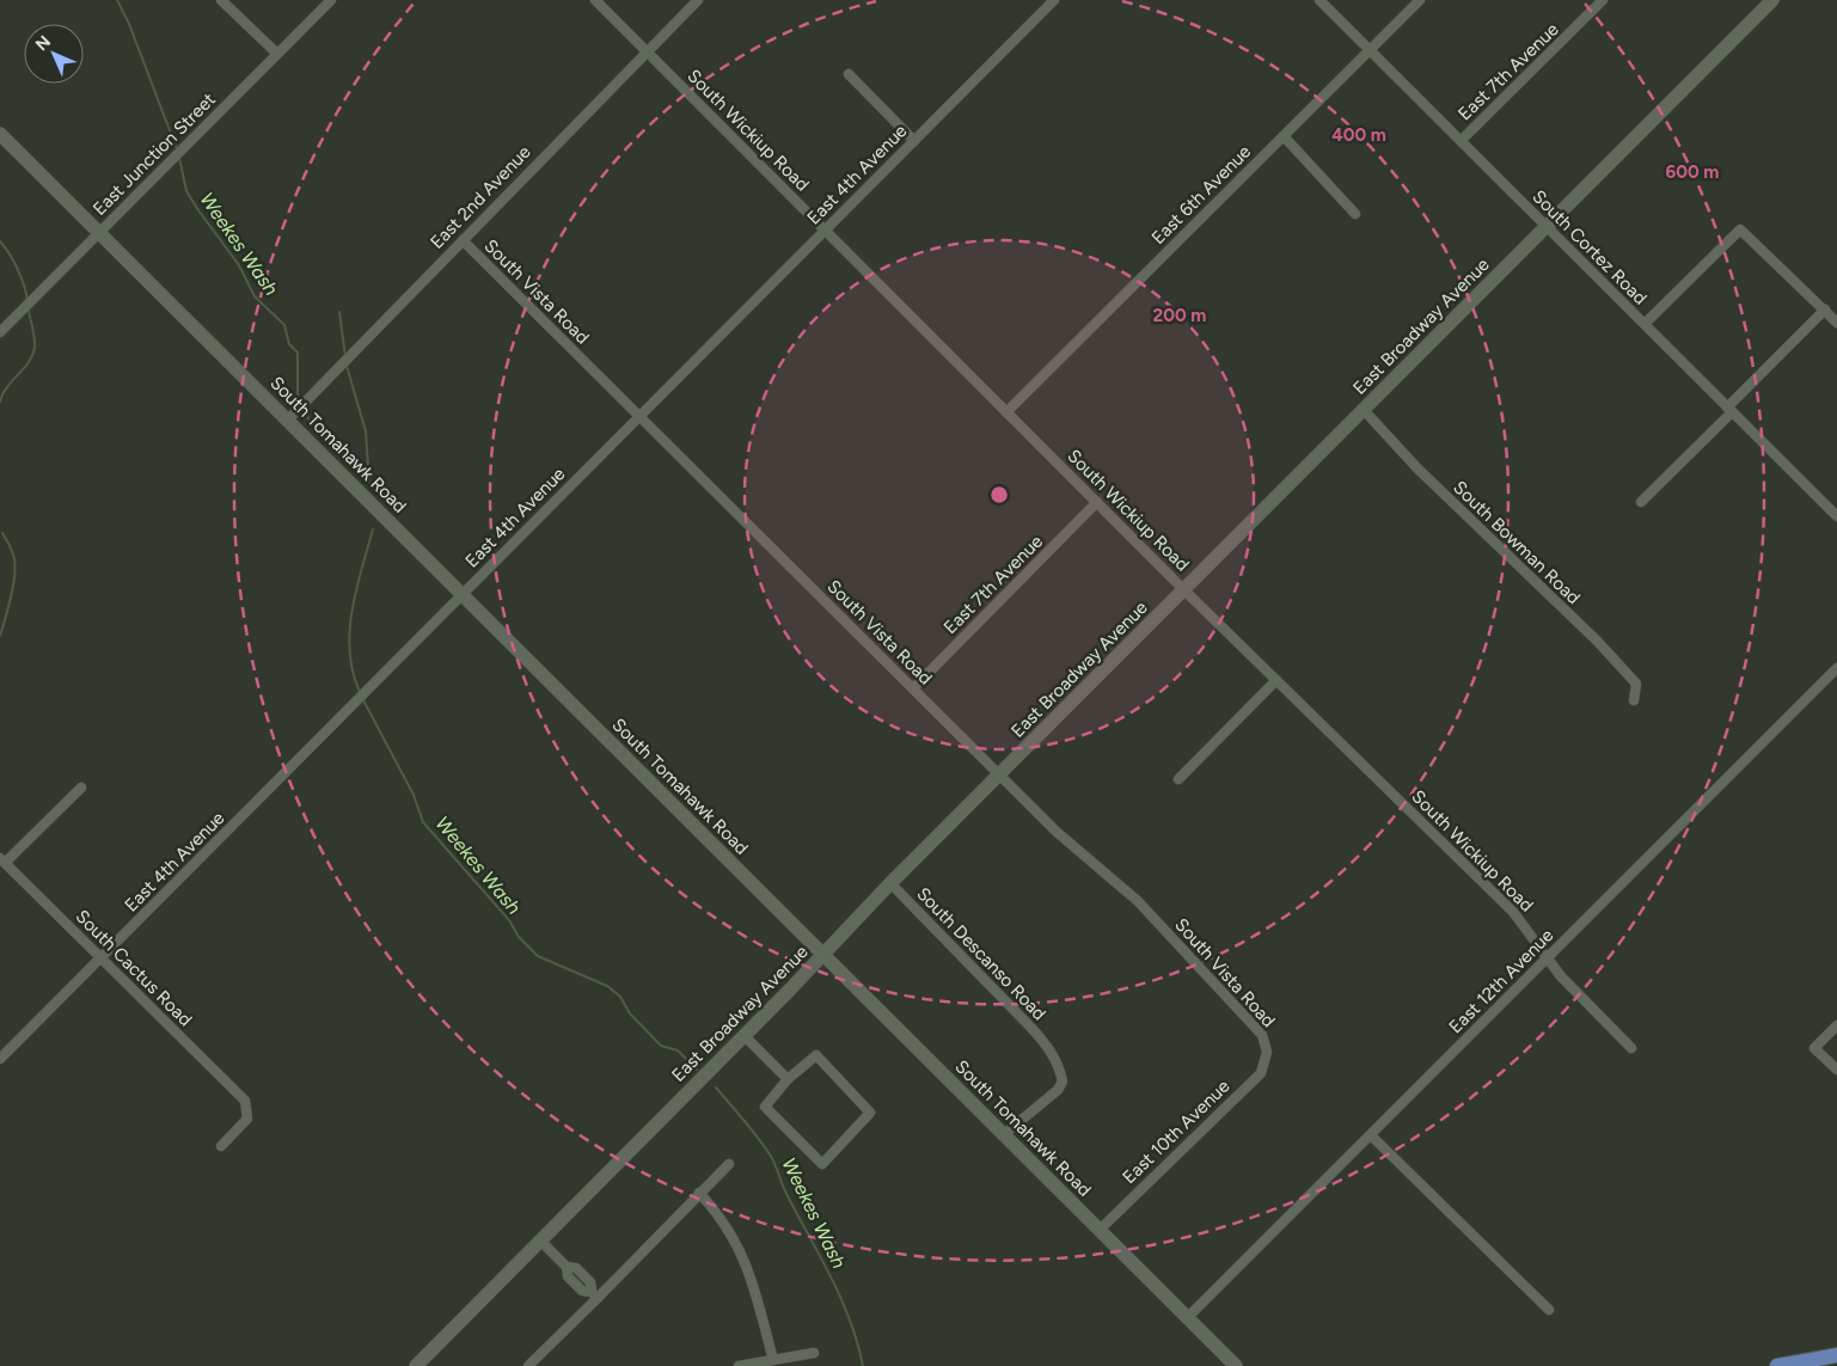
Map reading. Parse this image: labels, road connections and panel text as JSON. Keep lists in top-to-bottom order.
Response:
{
  "streets": {
    "main road": ["East Broadway Avenue", "South Tomahawk Road"],
    "street": [
      "East 7th Avenue",
      "South Wickiup Road",
      "East Junction Street",
      "East 4th Avenue",
      "East 6th Avenue",
      "East 2nd Avenue",
      "South Cortez Road",
      "South Vista Road",
      "South Bowman Road",
      "South Descanso Road",
      "South Cactus Road",
      "East 12th Avenue",
      "East 10th Avenue"
    ]
  },
  "crossings": [
    ["East 7th Avenue", "South Wickiup Road"],
    ["East 7th Avenue", "South Cortez Road"],
    ["East 7th Avenue", "South Vista Road"],
    ["South Wickiup Road", "East 4th Avenue"],
    ["South Wickiup Road", "East 6th Avenue"],
    ["South Wickiup Road", "East 2nd Avenue"],
    ["South Wickiup Road", "East Broadway Avenue"],
    ["South Wickiup Road", "East 12th Avenue"],
    ["East Junction Street", "South Tomahawk Road"],
    ["East 4th Avenue", "South Vista Road"],
    ["East 4th Avenue", "South Tomahawk Road"],
    ["East 4th Avenue", "South Cactus Road"],
    ["East 6th Avenue", "South Cortez Road"],
    ["East 2nd Avenue", "South Vista Road"],
    ["East 2nd Avenue", "South Tomahawk Road"],
    ["South Cortez Road", "East Broadway Avenue"],
    ["South Vista Road", "East Broadway Avenue"],
    ["South Vista Road", "East 10th Avenue"],
    ["East Broadway Avenue", "South Tomahawk Road"],
    ["East Broadway Avenue", "South Bowman Road"],
    ["East Broadway Avenue", "South Descanso Road"],
    ["South Tomahawk Road", "South Descanso Road"],
    ["South Tomahawk Road", "East 12th Avenue"],
    ["South Tomahawk Road", "East 10th Avenue"]
  ],
  "water": ["Weekes Wash"],
  "north": "top left",
  "rings": ["400 m", "600 m", "200 m"]
}
